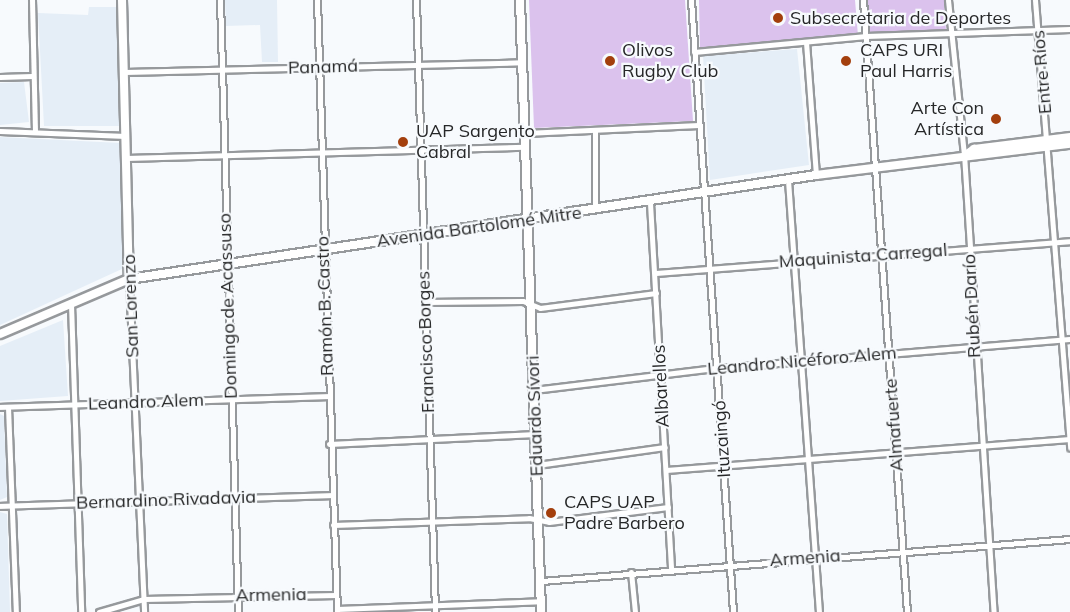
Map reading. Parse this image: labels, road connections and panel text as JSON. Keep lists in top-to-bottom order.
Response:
{
  "streets": {
    "main road": ["Avenida Bartolomé Mitre", "San Lorenzo", "Eduardo Sívori"],
    "street": [
      "Panamá",
      "Entre Ríos",
      "Maquinista Carregal",
      "Domingo de Acassuso",
      "Ramón B. Castro",
      "Rubén Darío",
      "Francisco Borges",
      "Leandro Nicéforo Alem",
      "Albarellos",
      "Leandro Alem",
      "Almafuerte",
      "Ituzaingó",
      "Bernardino Rivadavia",
      "Armenia"
    ]
  },
  "crossings": [
    ["Panamá", "San Lorenzo"],
    ["Panamá", "Domingo de Acassuso"],
    ["Panamá", "Ramón B. Castro"],
    ["Panamá", "Francisco Borges"],
    ["Panamá", "Eduardo Sívori"],
    ["Entre Ríos", "Avenida Bartolomé Mitre"],
    ["Entre Ríos", "Maquinista Carregal"],
    ["Entre Ríos", "Leandro Nicéforo Alem"],
    ["Avenida Bartolomé Mitre", "San Lorenzo"],
    ["Avenida Bartolomé Mitre", "Domingo de Acassuso"],
    ["Avenida Bartolomé Mitre", "Ramón B. Castro"],
    ["Avenida Bartolomé Mitre", "Rubén Darío"],
    ["Avenida Bartolomé Mitre", "Francisco Borges"],
    ["Avenida Bartolomé Mitre", "Albarellos"],
    ["Avenida Bartolomé Mitre", "Eduardo Sívori"],
    ["Avenida Bartolomé Mitre", "Almafuerte"],
    ["Avenida Bartolomé Mitre", "Ituzaingó"],
    ["Maquinista Carregal", "Rubén Darío"],
    ["Maquinista Carregal", "Albarellos"],
    ["Maquinista Carregal", "Almafuerte"],
    ["Maquinista Carregal", "Ituzaingó"],
    ["San Lorenzo", "Leandro Alem"],
    ["San Lorenzo", "Bernardino Rivadavia"],
    ["San Lorenzo", "Armenia"],
    ["Domingo de Acassuso", "Leandro Alem"],
    ["Domingo de Acassuso", "Bernardino Rivadavia"],
    ["Domingo de Acassuso", "Armenia"],
    ["Ramón B. Castro", "Leandro Alem"],
    ["Ramón B. Castro", "Bernardino Rivadavia"],
    ["Ramón B. Castro", "Armenia"],
    ["Rubén Darío", "Leandro Nicéforo Alem"],
    ["Rubén Darío", "Armenia"],
    ["Leandro Nicéforo Alem", "Albarellos"],
    ["Leandro Nicéforo Alem", "Eduardo Sívori"],
    ["Leandro Nicéforo Alem", "Almafuerte"],
    ["Leandro Nicéforo Alem", "Ituzaingó"],
    ["Albarellos", "Armenia"],
    ["Eduardo Sívori", "Armenia"],
    ["Almafuerte", "Armenia"],
    ["Ituzaingó", "Armenia"]
  ],
  "places": [
    "Subsecretaria de Deportes",
    "Olivos Rugby Club",
    "CAPS URI Paul Harris",
    "Arte Con Artística",
    "UAP Sargento Cabral",
    "CAPS UAP Padre Barbero"
  ]
}
